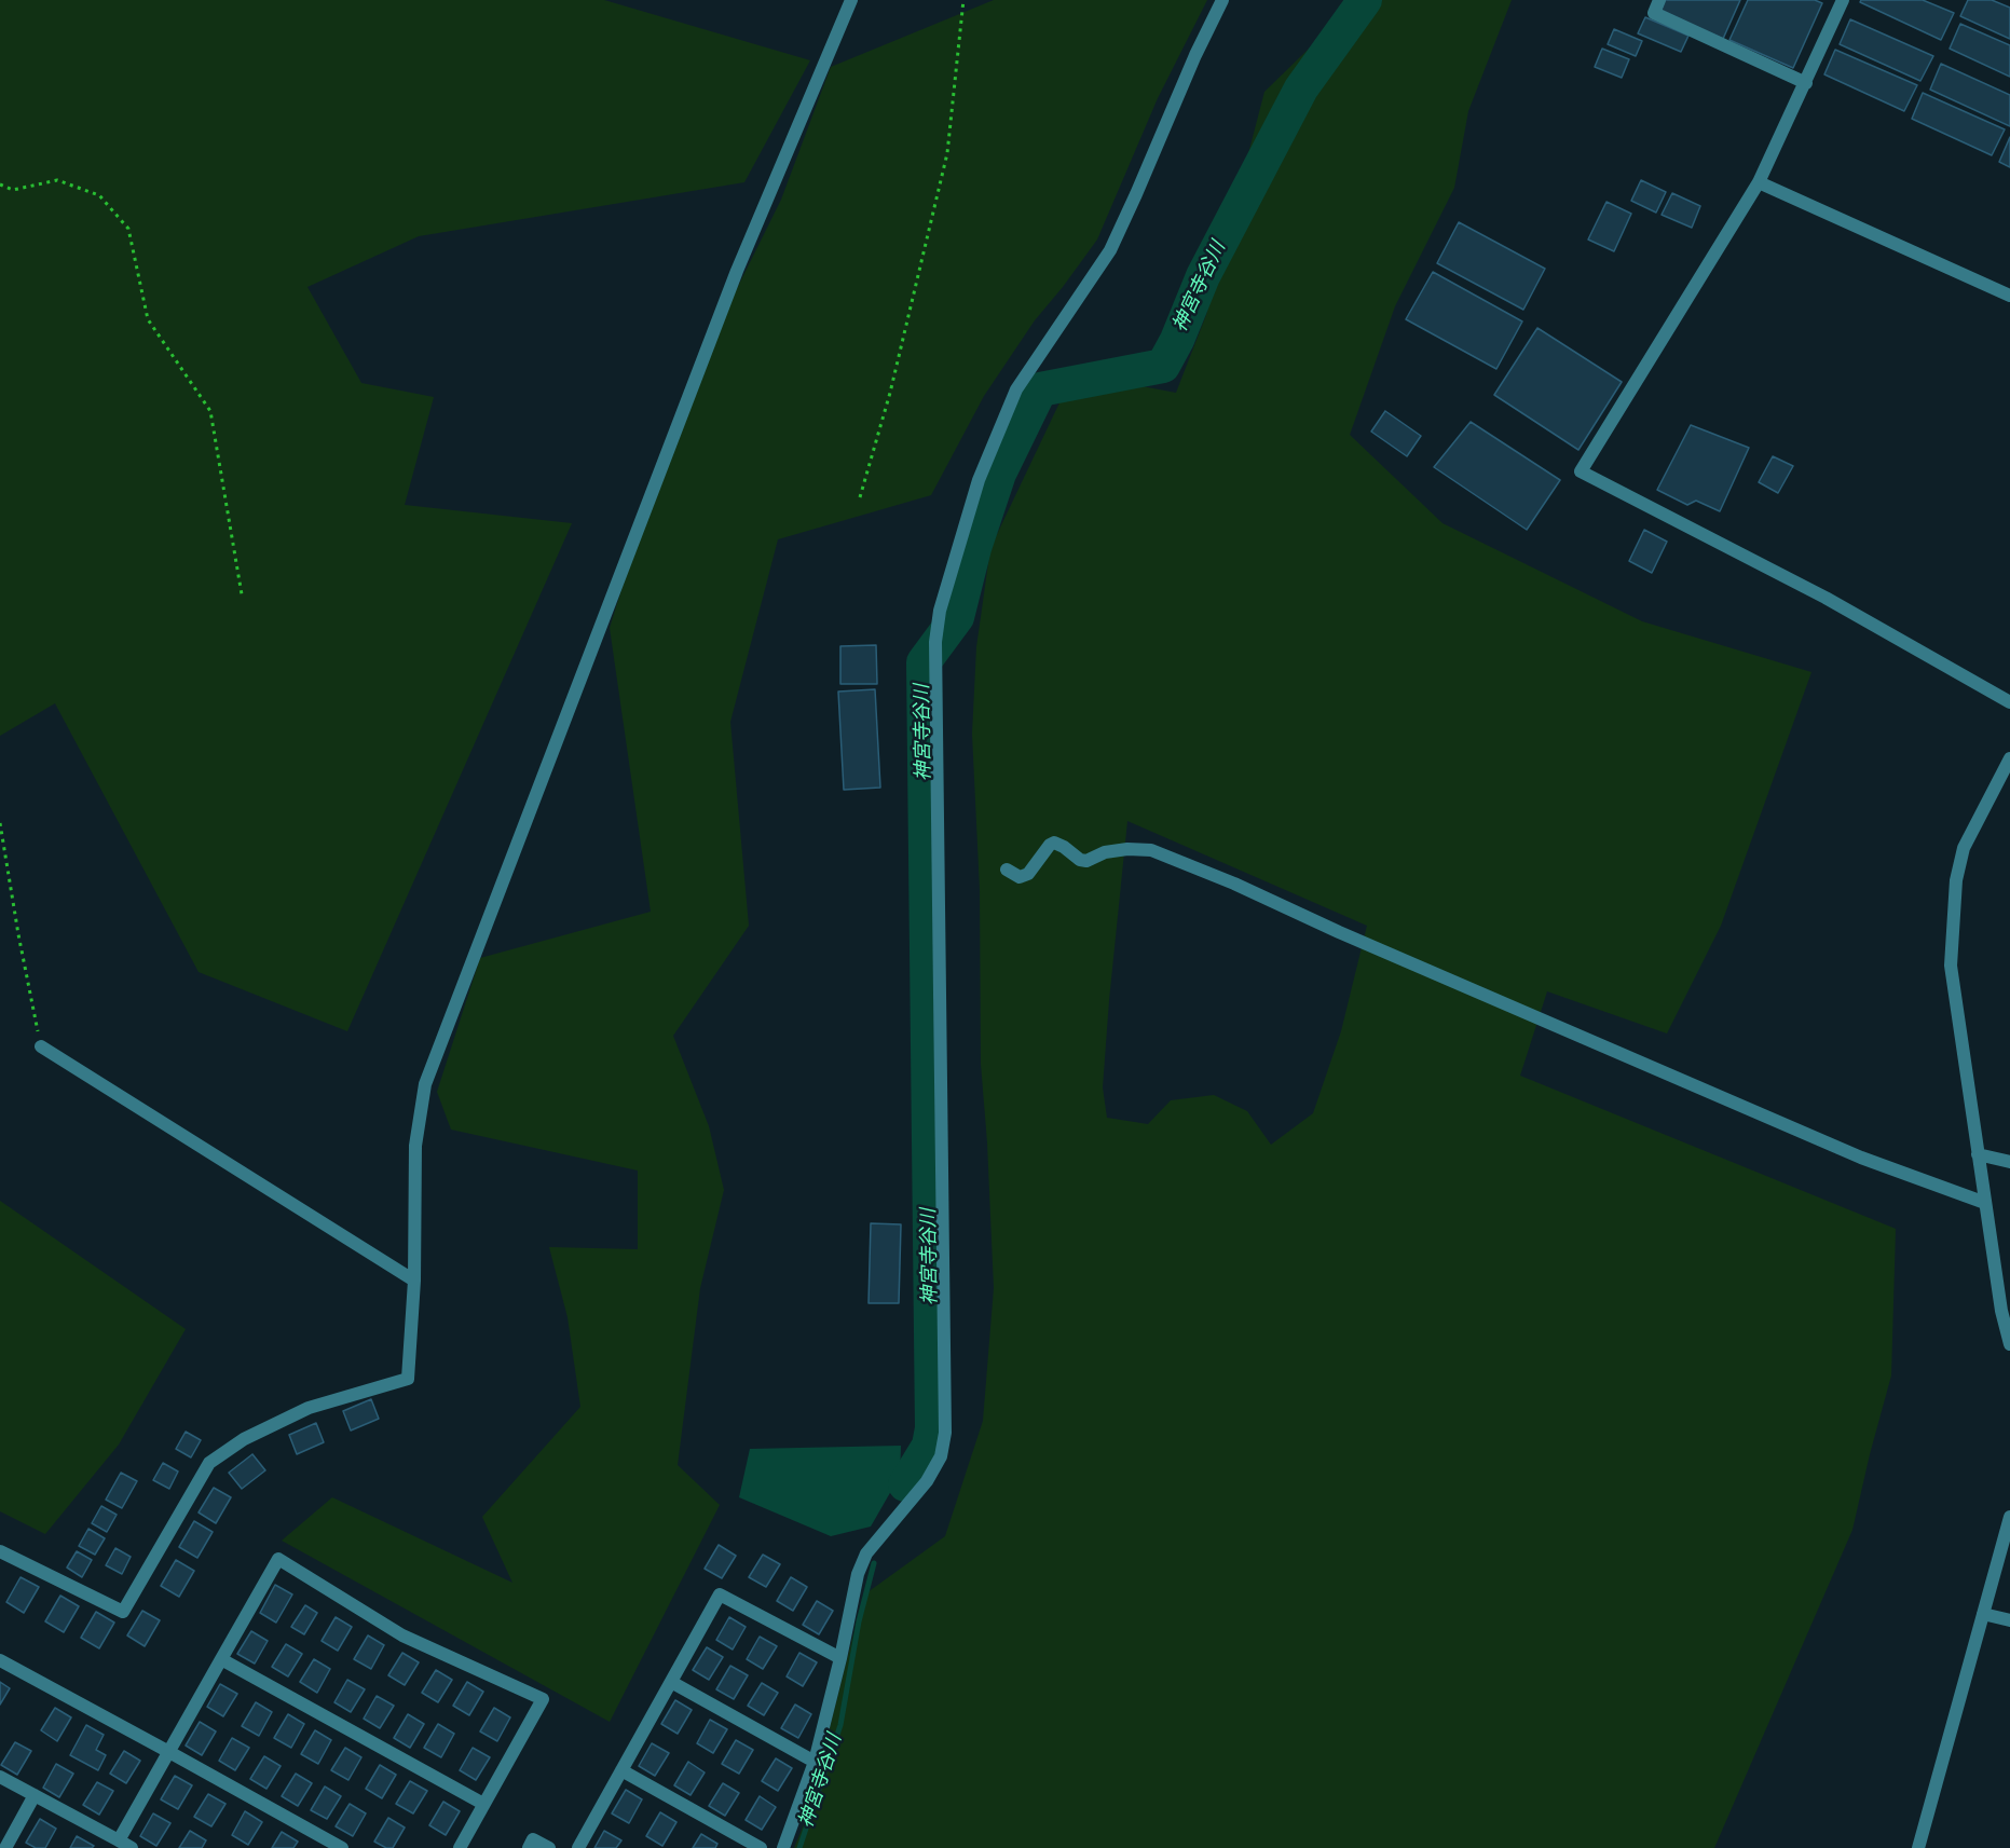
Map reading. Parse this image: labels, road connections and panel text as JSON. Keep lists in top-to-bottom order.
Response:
{
  "water": ["神宮寺谷川"]
}
